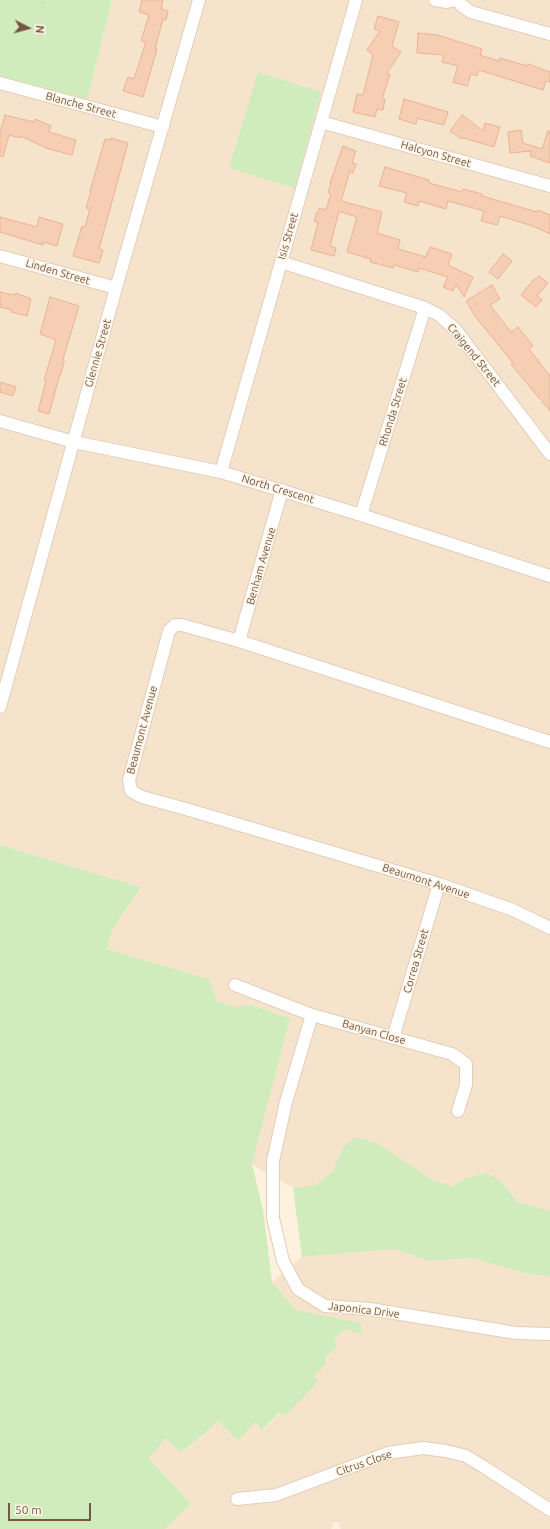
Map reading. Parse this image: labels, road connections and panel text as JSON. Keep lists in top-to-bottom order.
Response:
{
  "streets": {
    "street": [
      "Blanche Street",
      "Halcyon Street",
      "Isis Street",
      "Linden Street",
      "Glennie Street",
      "Craigend Street",
      "Rhonda Street",
      "North Crescent",
      "Benham Avenue",
      "Beaumont Avenue",
      "Correa Street",
      "Banyan Close",
      "Japonica Drive",
      "Citrus Close"
    ]
  },
  "crossings": [
    ["Blanche Street", "Glennie Street"],
    ["Halcyon Street", "Isis Street"],
    ["Isis Street", "Craigend Street"],
    ["Isis Street", "North Crescent"],
    ["Linden Street", "Glennie Street"],
    ["Glennie Street", "North Crescent"],
    ["Craigend Street", "Rhonda Street"],
    ["Rhonda Street", "North Crescent"],
    ["North Crescent", "Benham Avenue"],
    ["Benham Avenue", "Beaumont Avenue"],
    ["Beaumont Avenue", "Correa Street"],
    ["Correa Street", "Banyan Close"],
    ["Banyan Close", "Japonica Drive"]
  ],
  "scale_bar": "50 m",
  "north": "right"
}
